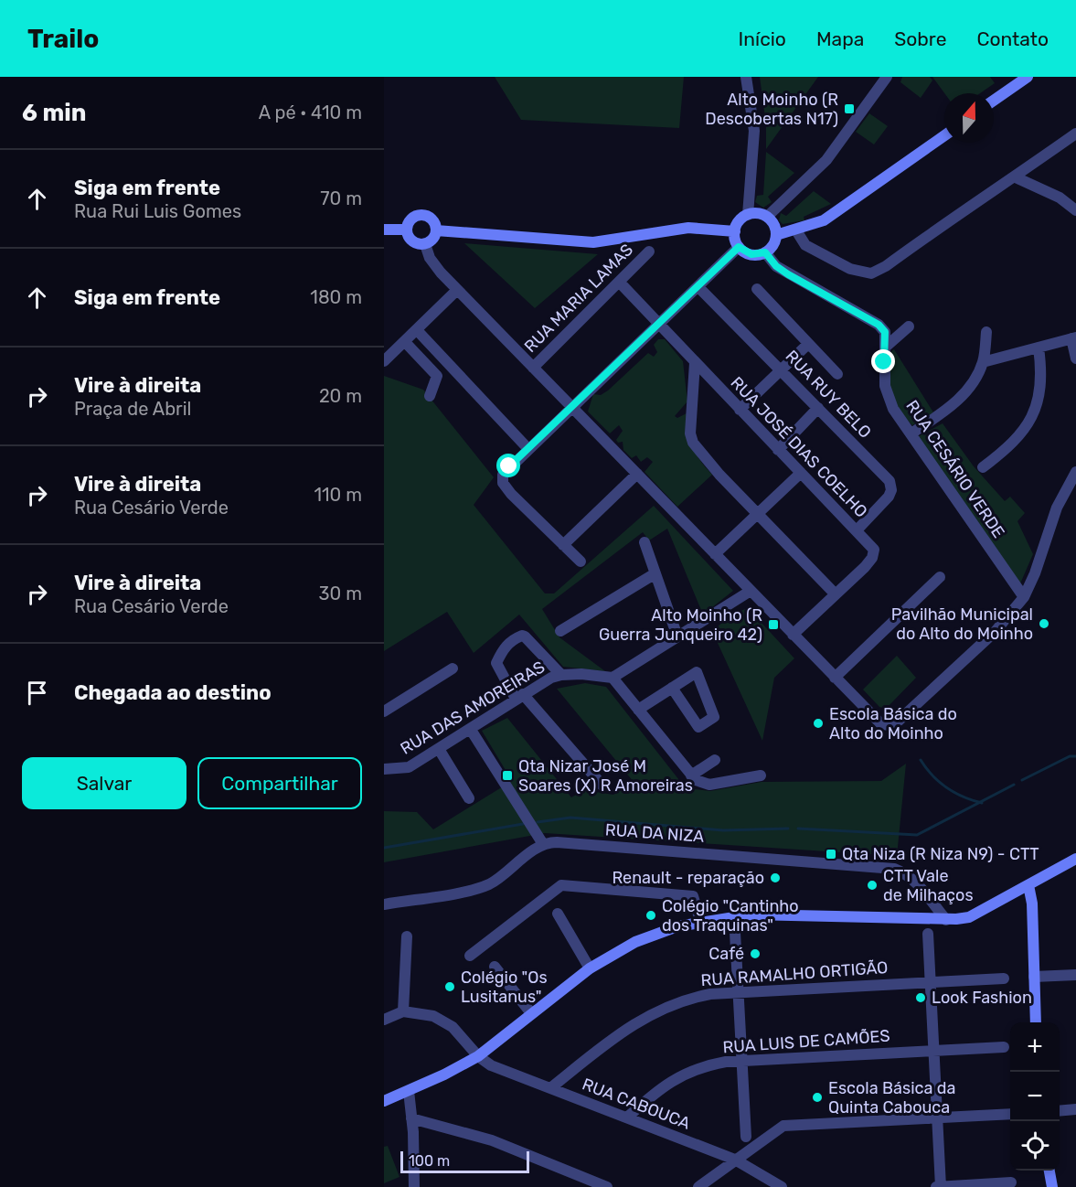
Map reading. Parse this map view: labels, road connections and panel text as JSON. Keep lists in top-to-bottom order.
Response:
{
  "streets": {
    "street": [
      "RUA MARIA LAMAS",
      "RUA RUY BELO",
      "RUA JOSÉ DIAS COELHO",
      "RUA CESÁRIO VERDE",
      "RUA DAS AMOREIRAS",
      "RUA DA NIZA",
      "RUA RAMALHO ORTIGÃO",
      "RUA LUIS DE CAMÕES",
      "RUA CABOUCA"
    ]
  },
  "crossings": [
    ["RUA MARIA LAMAS", "RUA JOSÉ DIAS COELHO"],
    ["RUA RUY BELO", "RUA JOSÉ DIAS COELHO"],
    ["RUA RAMALHO ORTIGÃO", "RUA CABOUCA"],
    ["RUA LUIS DE CAMÕES", "RUA CABOUCA"]
  ],
  "places": {
    "transit": [
      "Alto Moinho (R Descobertas N17)",
      "Alto Moinho (R Guerra Junqueiro 42)",
      "Qta Nizar José M Soares (X) R Amoreiras",
      "Qta Niza (R Niza N9) - CTT"
    ],
    "other": [
      "Pavilhão Municipal do Alto do Moinho",
      "Escola Básica do Alto do Moinho",
      "Renault - reparação",
      "CTT Vale de Milhaços",
      "Colégio \"Cantinho dos Traquinas\"",
      "Café",
      "Colégio \"Os Lusitanus\"",
      "Look Fashion",
      "Escola Básica da Quinta Cabouca"
    ]
  },
  "scale_bar": "100 m",
  "north": "top",
  "page": {
    "header": "Trailo",
    "nav": [
      "Início",
      "Mapa",
      "Sobre",
      "Contato"
    ],
    "heading": ["6 min", "A pé · 410 m"],
    "list": [
      ["Siga em frente", "Rua Rui Luis Gomes", "70 m"],
      ["Siga em frente", "180 m"],
      ["Vire à direita", "Praça de Abril", "20 m"],
      ["Vire à direita", "Rua Cesário Verde", "110 m"],
      ["Vire à direita", "Rua Cesário Verde", "30 m"],
      "Chegada ao destino"
    ],
    "buttons": ["Salvar", "Compartilhar"],
    "map_buttons": ["+", "−"],
    "scale": "100 m"
  }
}
